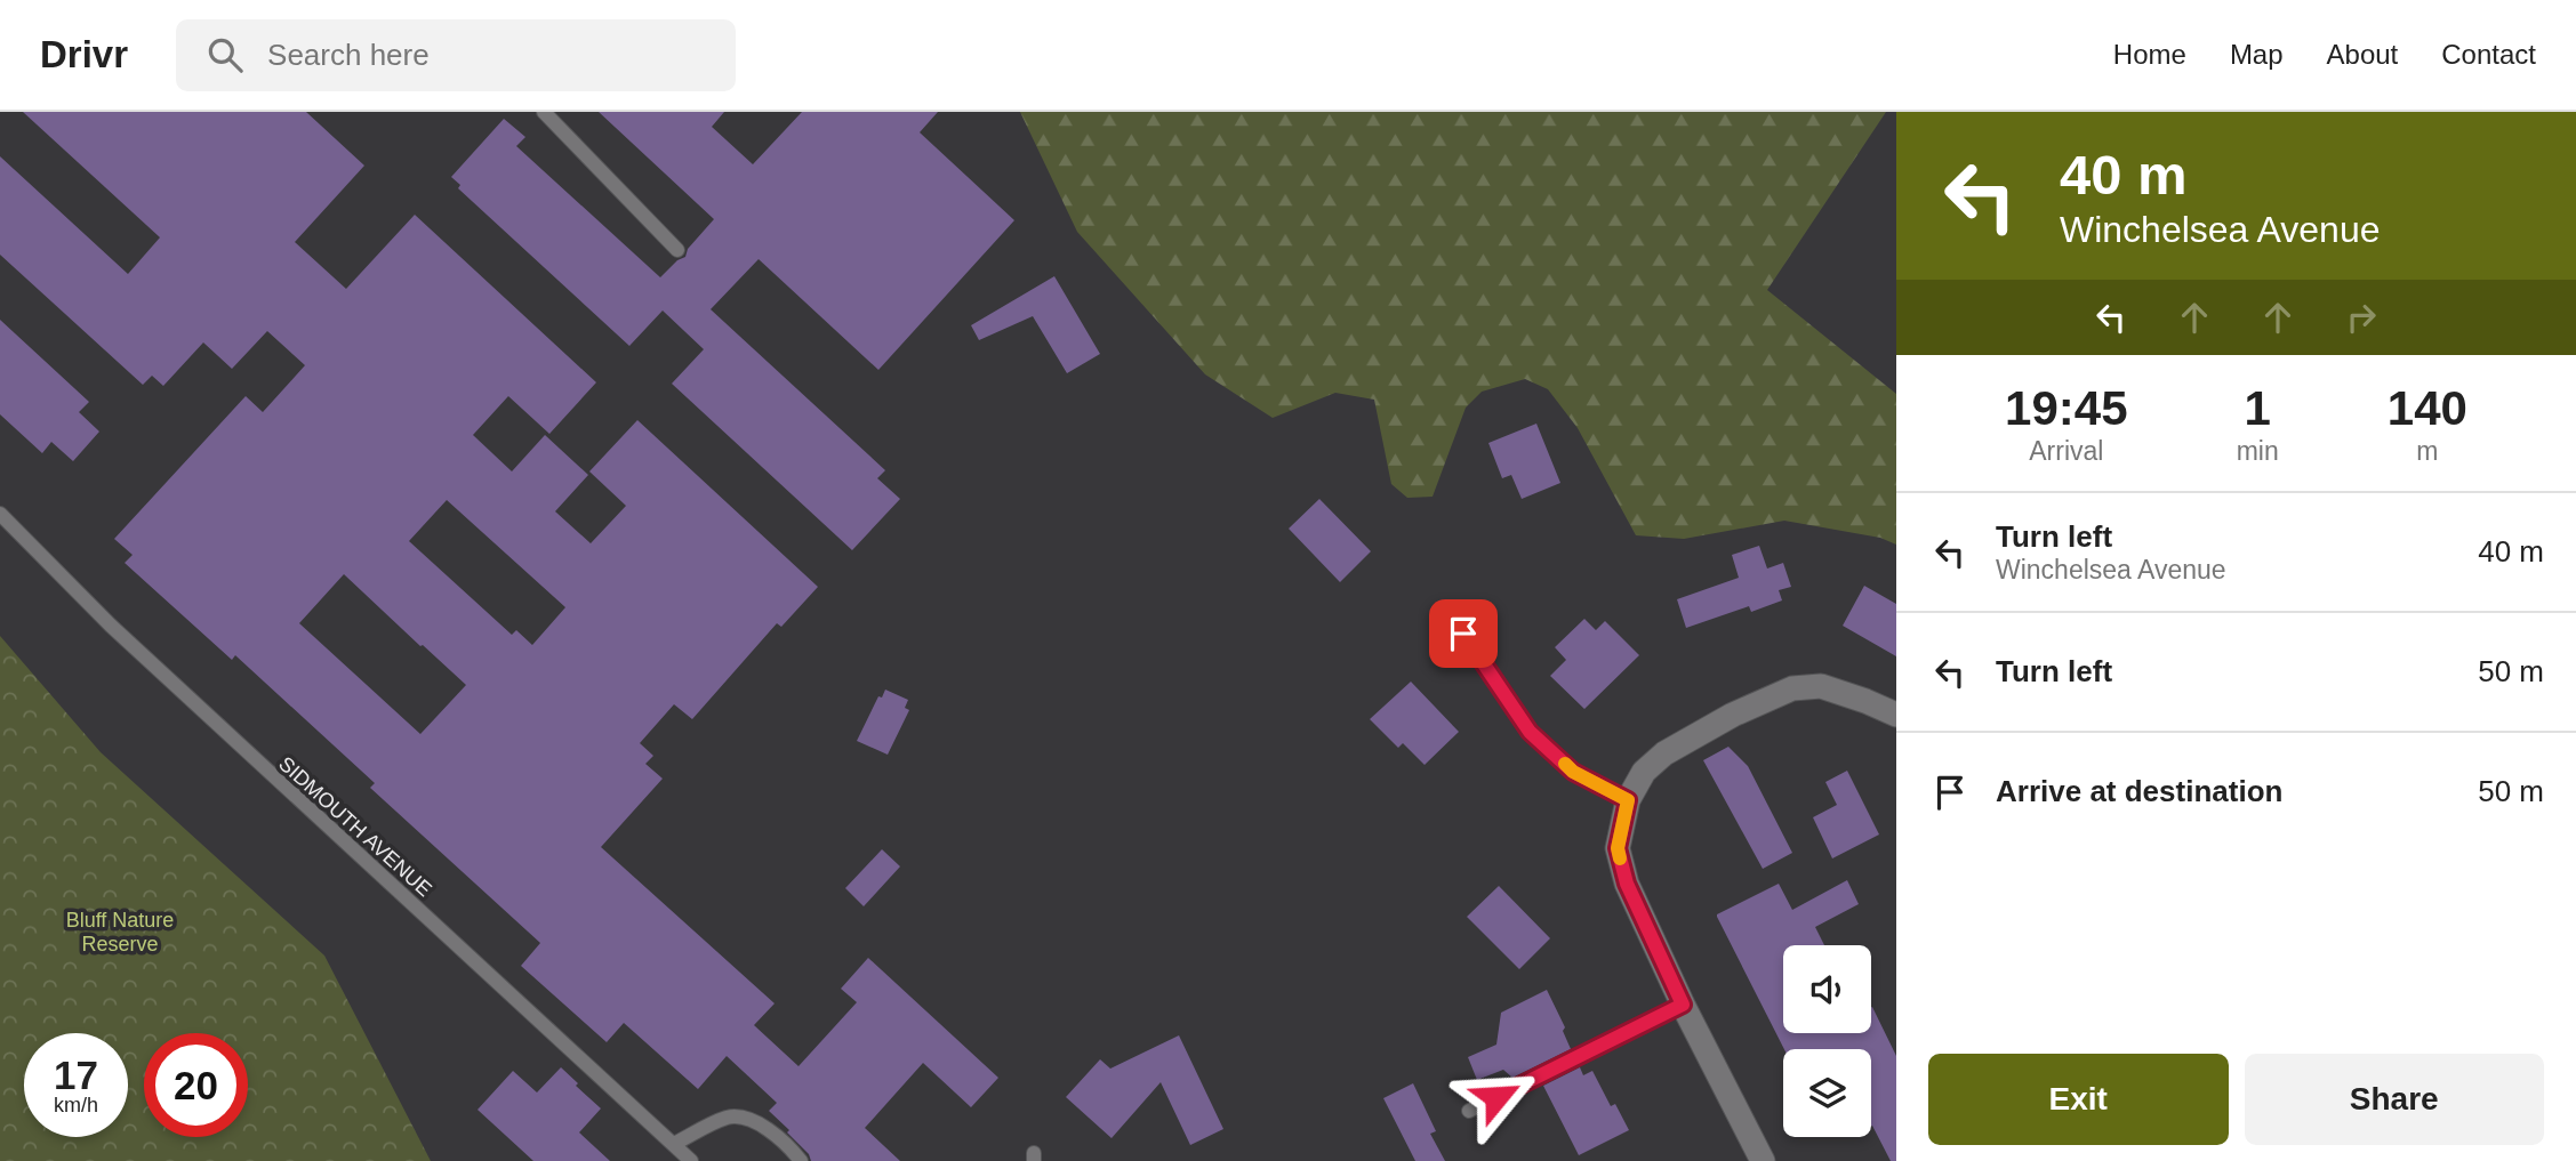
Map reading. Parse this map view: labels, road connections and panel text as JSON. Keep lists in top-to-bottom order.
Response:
{
  "streets": {
    "lane": ["SIDMOUTH AVENUE"]
  },
  "parks": ["Bluff Nature Reserve"],
  "page": {
    "header": "Drivr",
    "search": "Search here",
    "nav": [
      "Home",
      "Map",
      "About",
      "Contact"
    ],
    "turn": ["40 m", "Winchelsea Avenue"],
    "eta": [
      "19:45",
      "Arrival",
      "1",
      "min",
      "140",
      "m"
    ],
    "list": [
      {
        "name": "Turn left",
        "note": "Winchelsea Avenue",
        "value": "40 m"
      },
      {
        "name": "Turn left",
        "value": "50 m"
      },
      {
        "name": "Arrive at destination",
        "value": "50 m"
      }
    ],
    "speed": "17 km/h",
    "limit": "20",
    "buttons": ["Exit", "Share"]
  }
}
